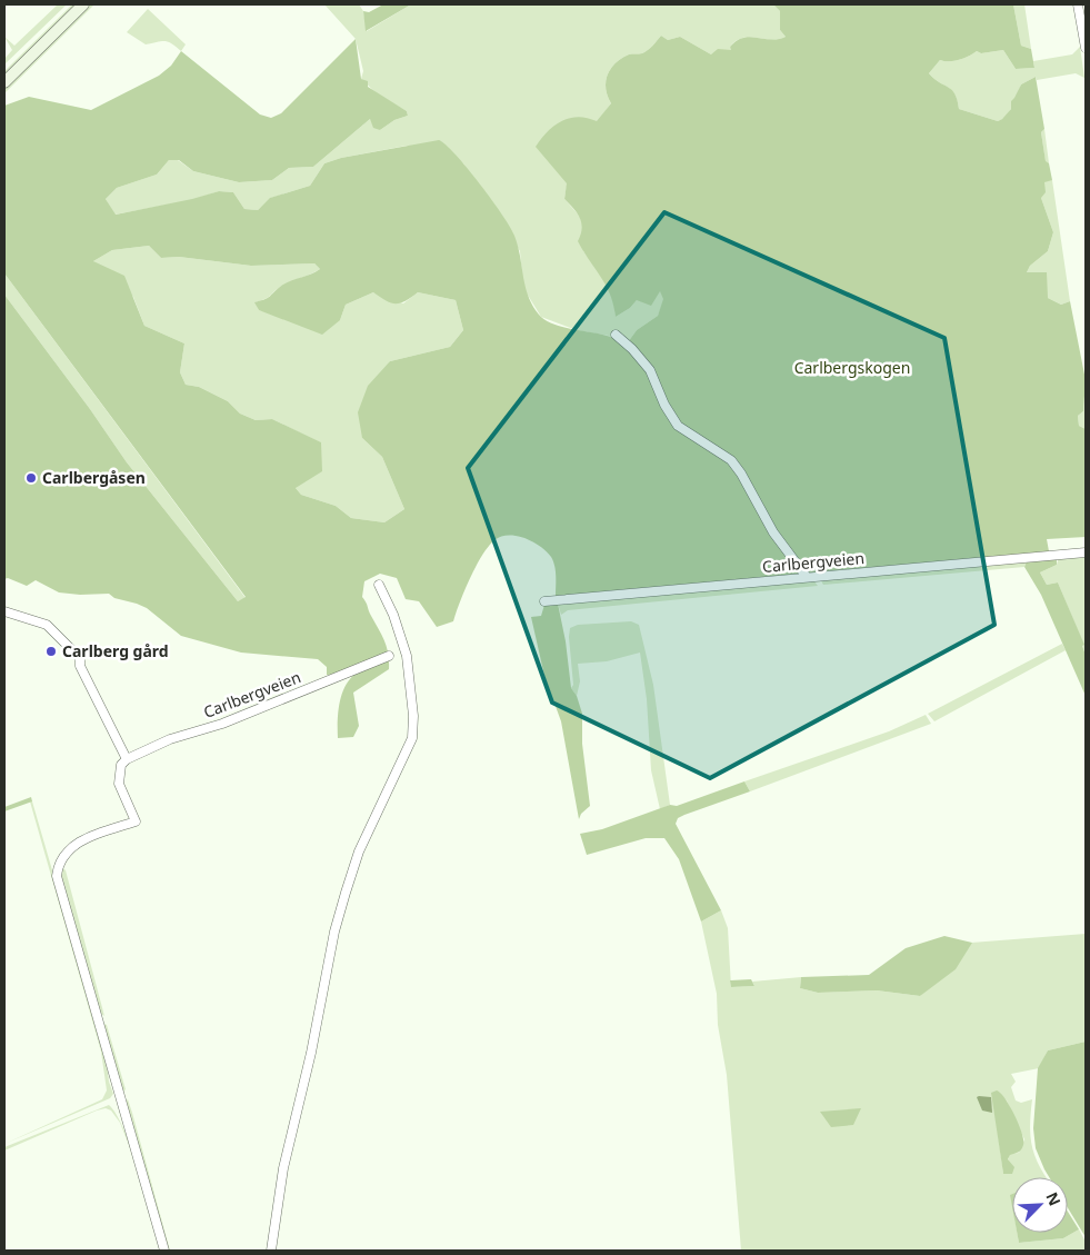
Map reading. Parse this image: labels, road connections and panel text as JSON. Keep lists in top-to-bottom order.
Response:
{
  "streets": {
    "street": ["Carlbergveien"]
  },
  "parks": ["Carlbergskogen"],
  "places": ["Carlbergåsen", "Carlberg gård"],
  "north": "top right"
}
